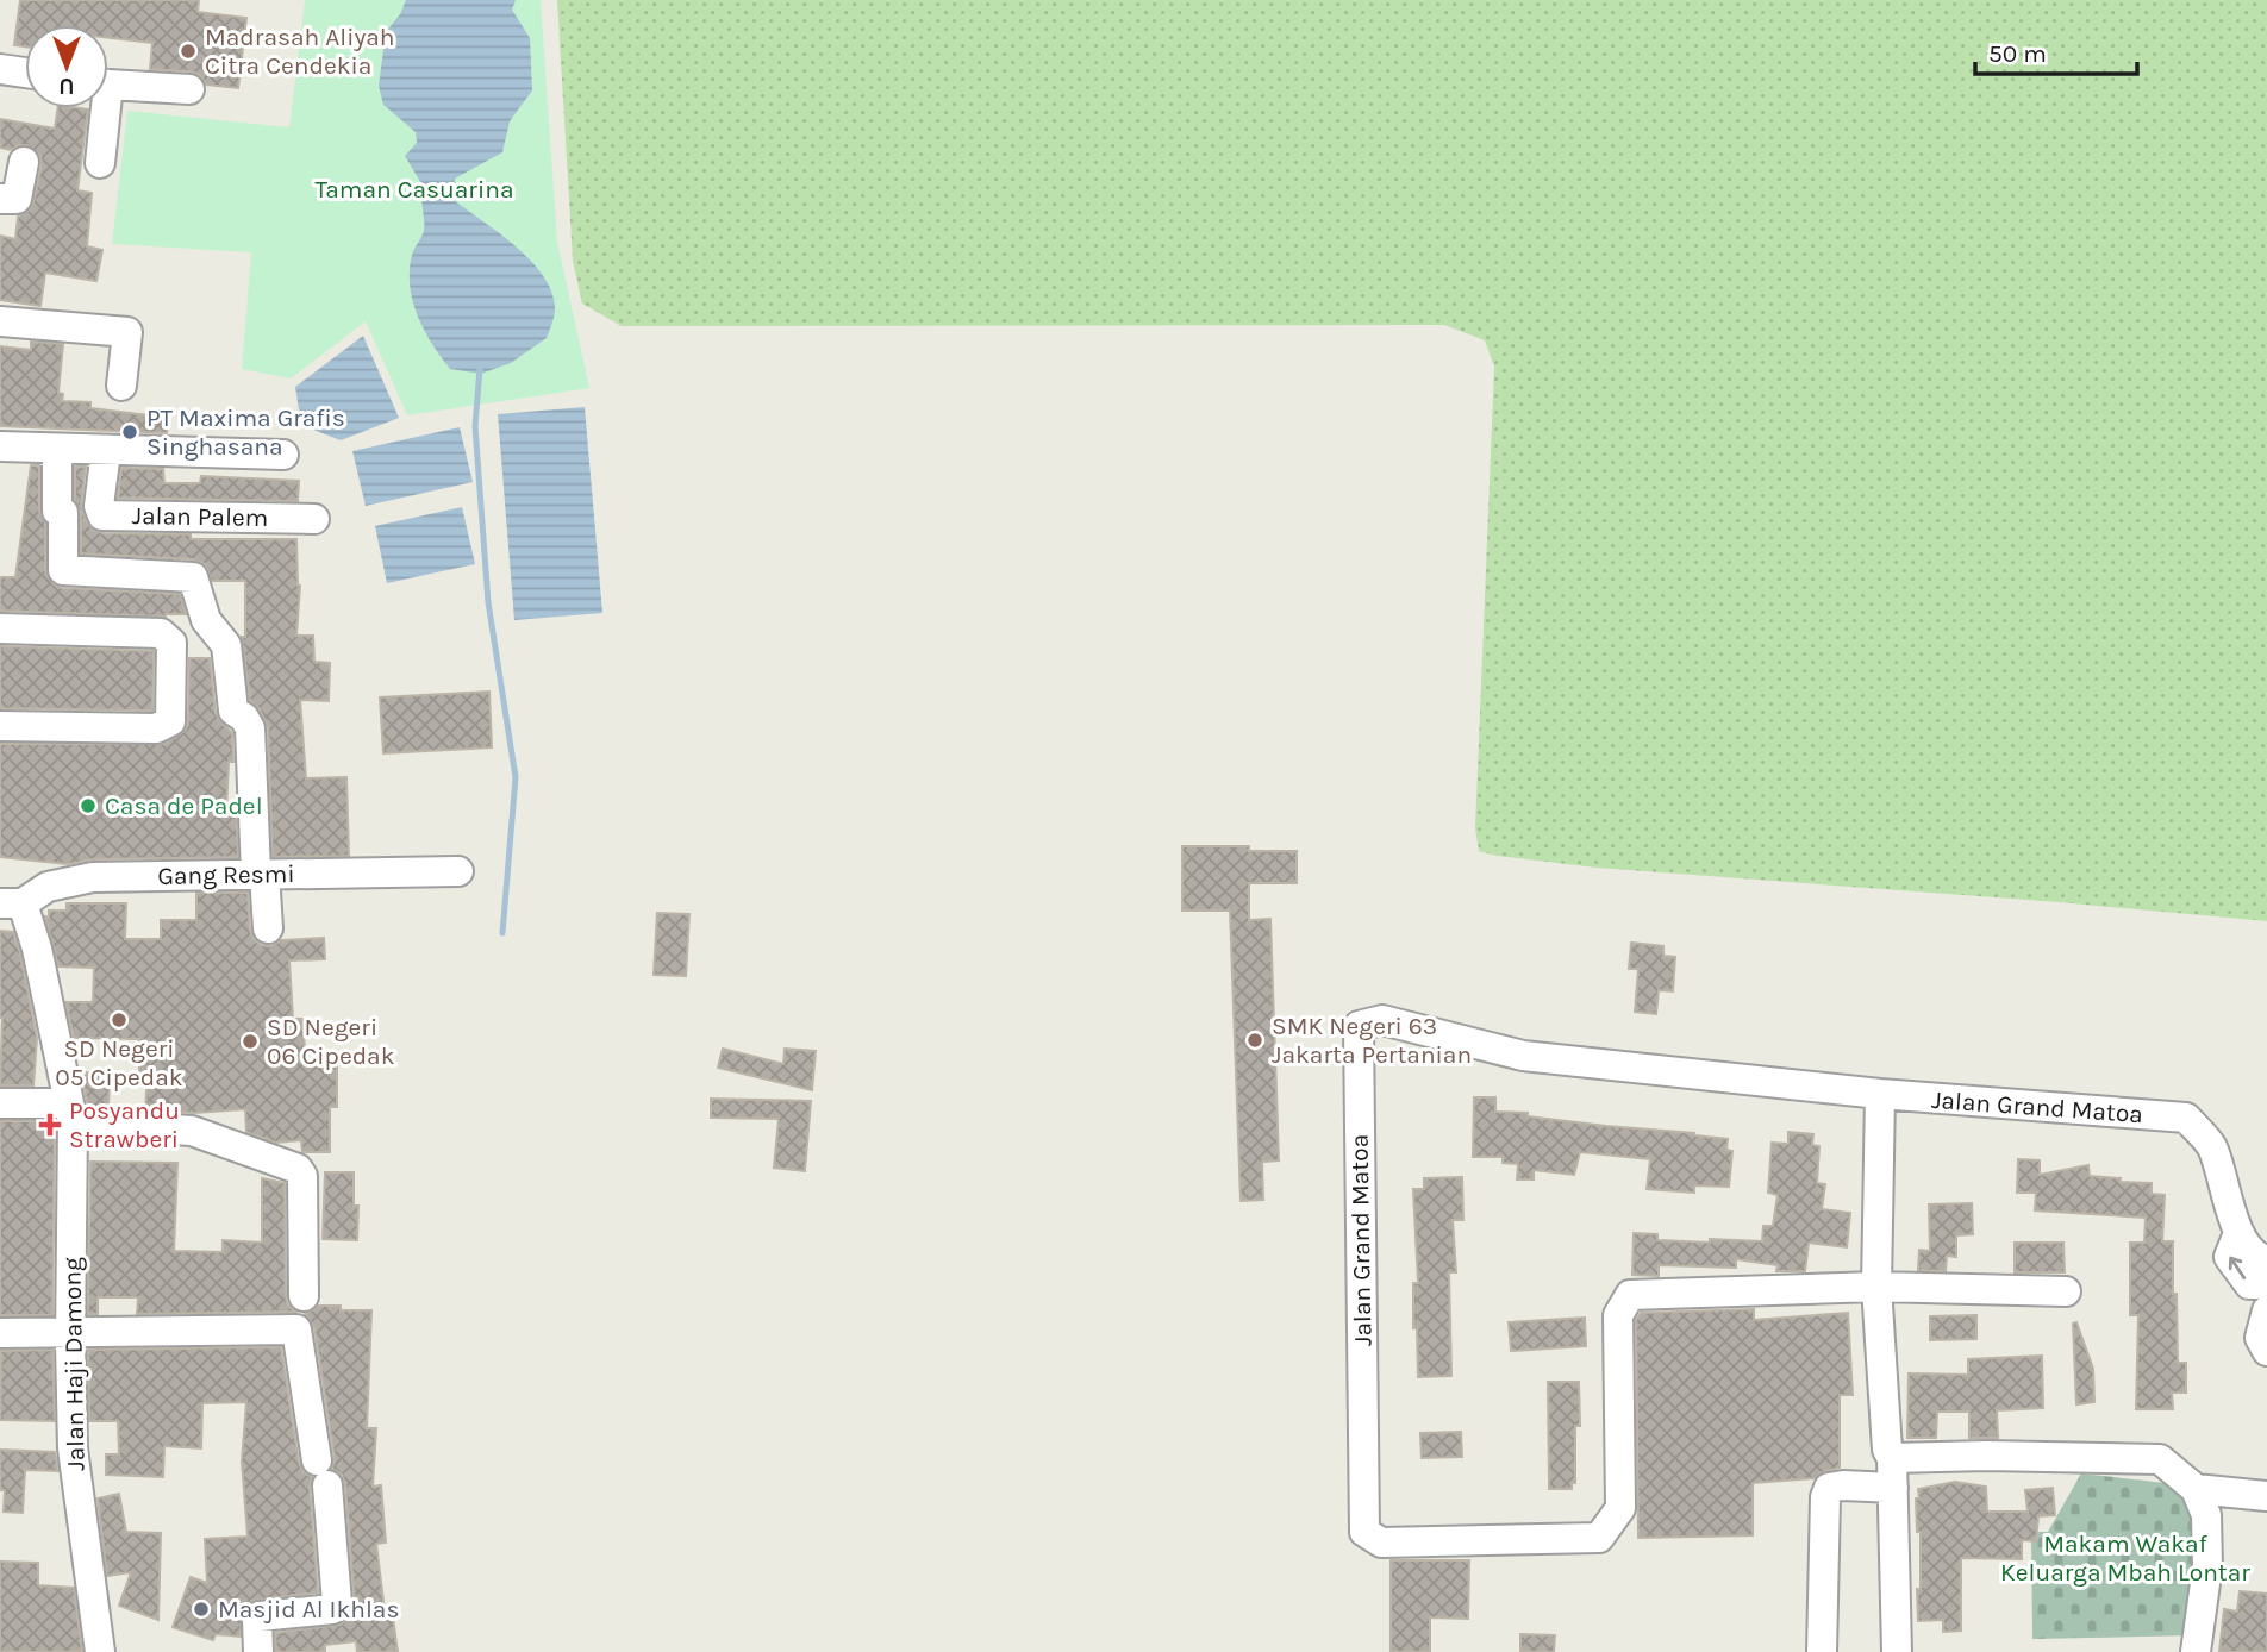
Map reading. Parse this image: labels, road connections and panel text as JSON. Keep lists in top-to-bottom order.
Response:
{
  "streets": {
    "street": [
      "Jalan Palem",
      "Gang Resmi",
      "Jalan Grand Matoa",
      "Jalan Haji Damong"
    ]
  },
  "crossings": [
    ["Gang Resmi", "Jalan Haji Damong"]
  ],
  "parks": ["Taman Casuarina", "Makam Wakaf Keluarga Mbah Lontar"],
  "places": {
    "other": [
      "Madrasah Aliyah Citra Cendekia",
      "PT Maxima Grafis Singhasana",
      "Casa de Padel",
      "SD Negeri 05 Cipedak",
      "SMK Negeri 63 Jakarta Pertanian",
      "SD Negeri 06 Cipedak",
      "Masjid Al Ikhlas"
    ],
    "health": ["Posyandu Strawberi"]
  },
  "scale_bar": "50 m",
  "north": "bottom"
}
